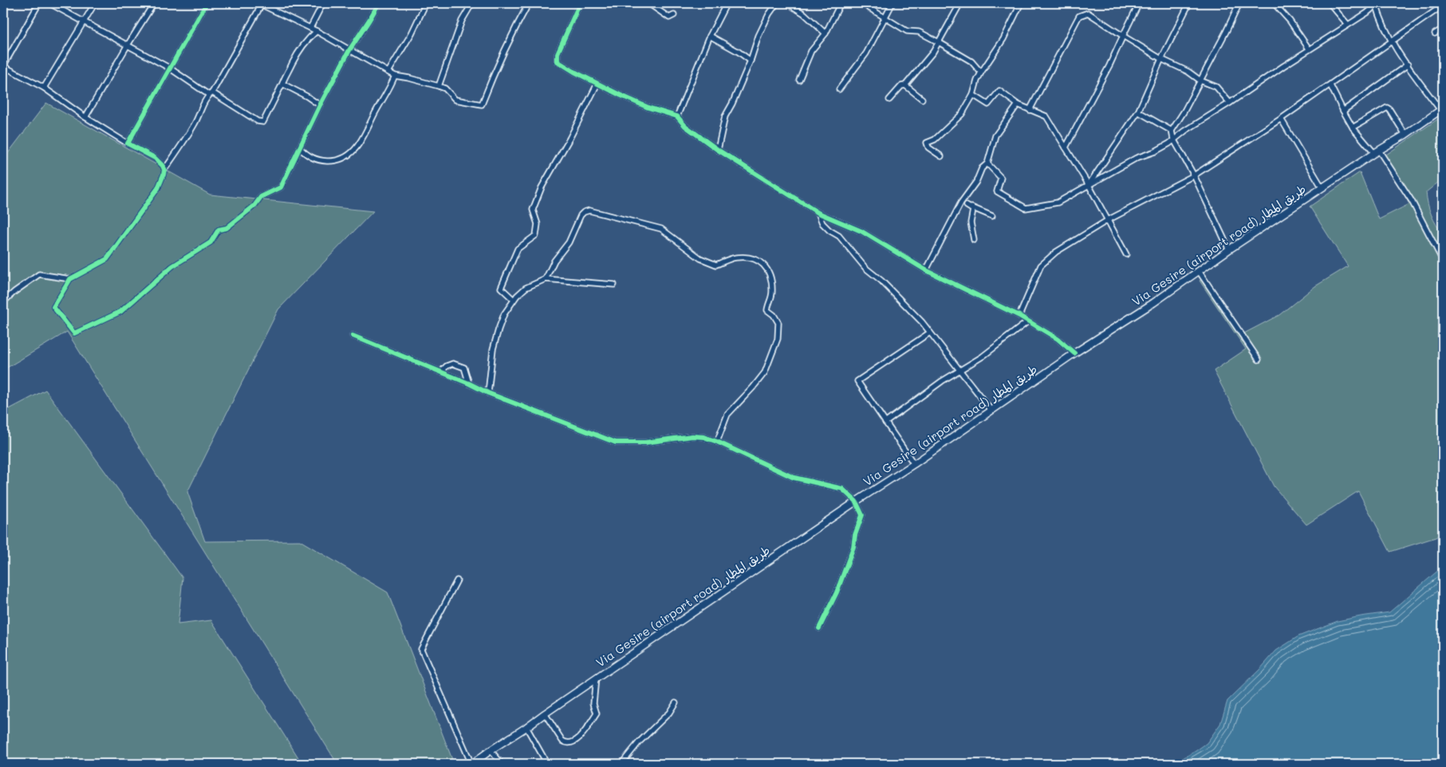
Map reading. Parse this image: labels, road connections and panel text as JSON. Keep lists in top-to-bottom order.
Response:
{
  "streets": {
    "main road": ["Via Gesire (airport road) طريق المطار"]
  }
}
